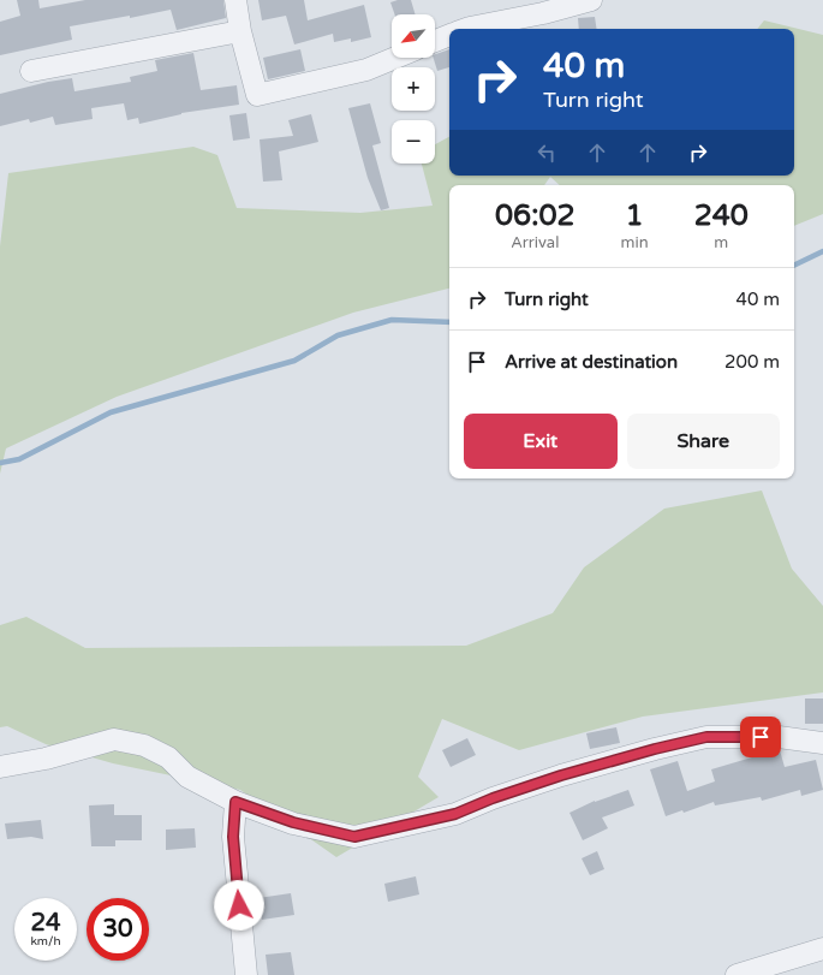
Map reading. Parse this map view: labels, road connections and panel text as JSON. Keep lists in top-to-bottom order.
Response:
{
  "north": "bottom left",
  "page": {
    "map_buttons": ["+", "−"],
    "turn": ["40 m", "Turn right"],
    "eta": [
      "06:02",
      "Arrival",
      "1",
      "min",
      "240",
      "m"
    ],
    "list": [
      {
        "name": "Turn right",
        "value": "40 m"
      },
      {
        "name": "Arrive at destination",
        "value": "200 m"
      }
    ],
    "buttons": ["Exit", "Share"],
    "speed": "24 km/h",
    "limit": "30"
  }
}
